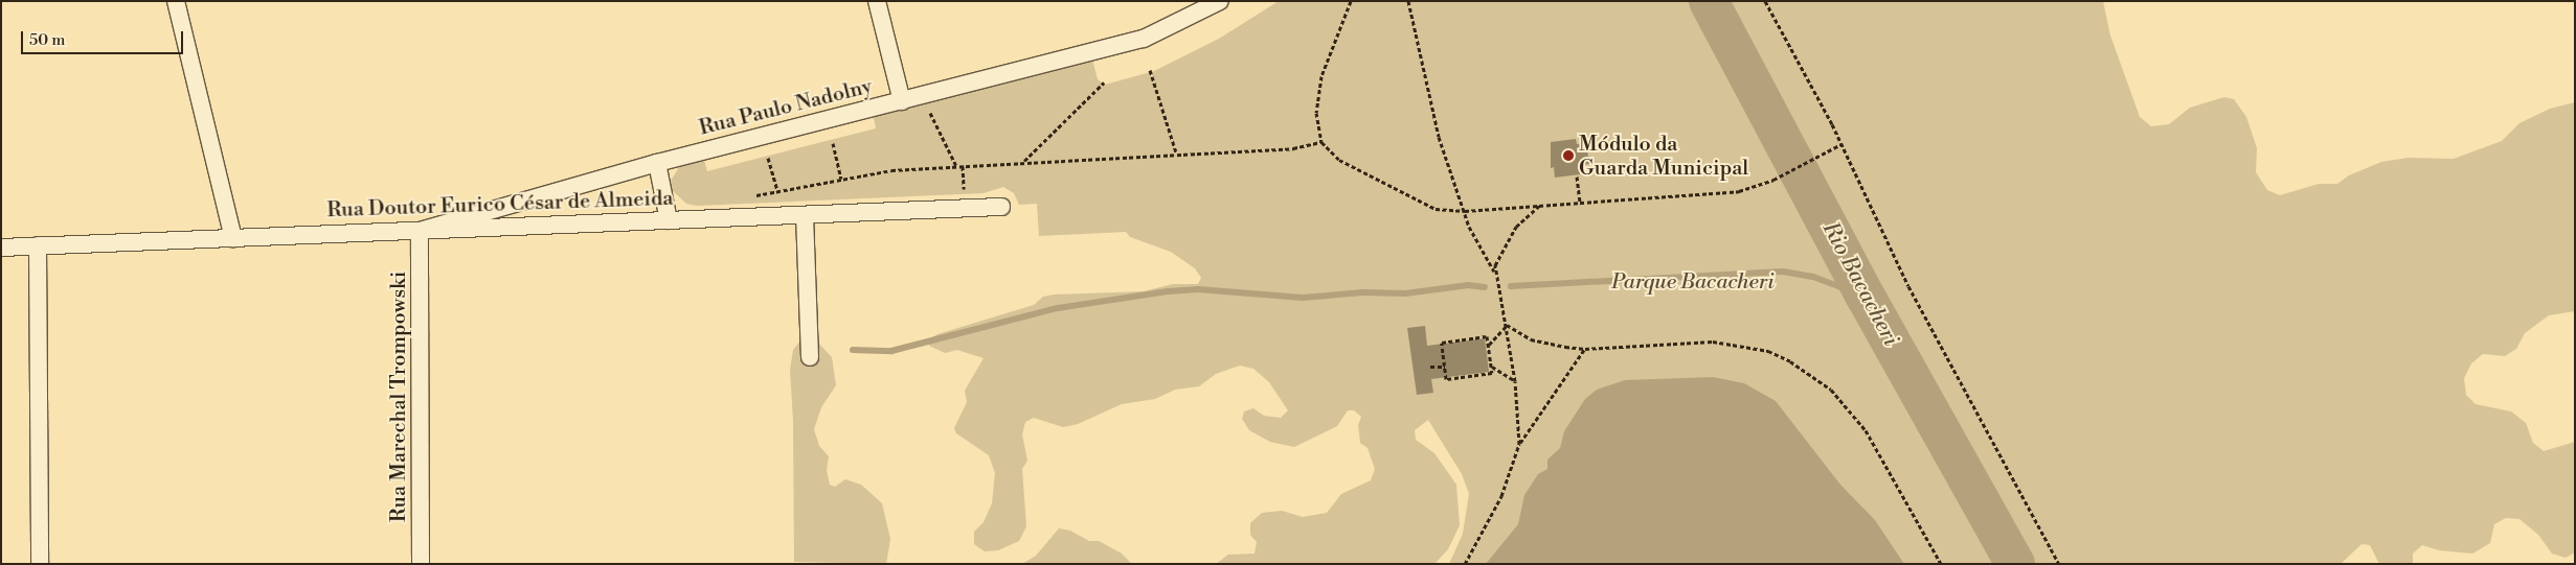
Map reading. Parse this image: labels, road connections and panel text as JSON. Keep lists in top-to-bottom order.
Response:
{
  "streets": {
    "street": ["Rua Paulo Nadolny", "Rua Doutor Eurico César de Almeida", "Rua Marechal Trompowski"]
  },
  "crossings": [
    ["Rua Paulo Nadolny", "Rua Doutor Eurico César de Almeida"],
    ["Rua Paulo Nadolny", "Rua Marechal Trompowski"],
    ["Rua Doutor Eurico César de Almeida", "Rua Marechal Trompowski"]
  ],
  "water": ["Rio Bacacheri"],
  "parks": ["Parque Bacacheri"],
  "places": ["Módulo da Guarda Municipal"],
  "scale_bar": "50 m"
}
